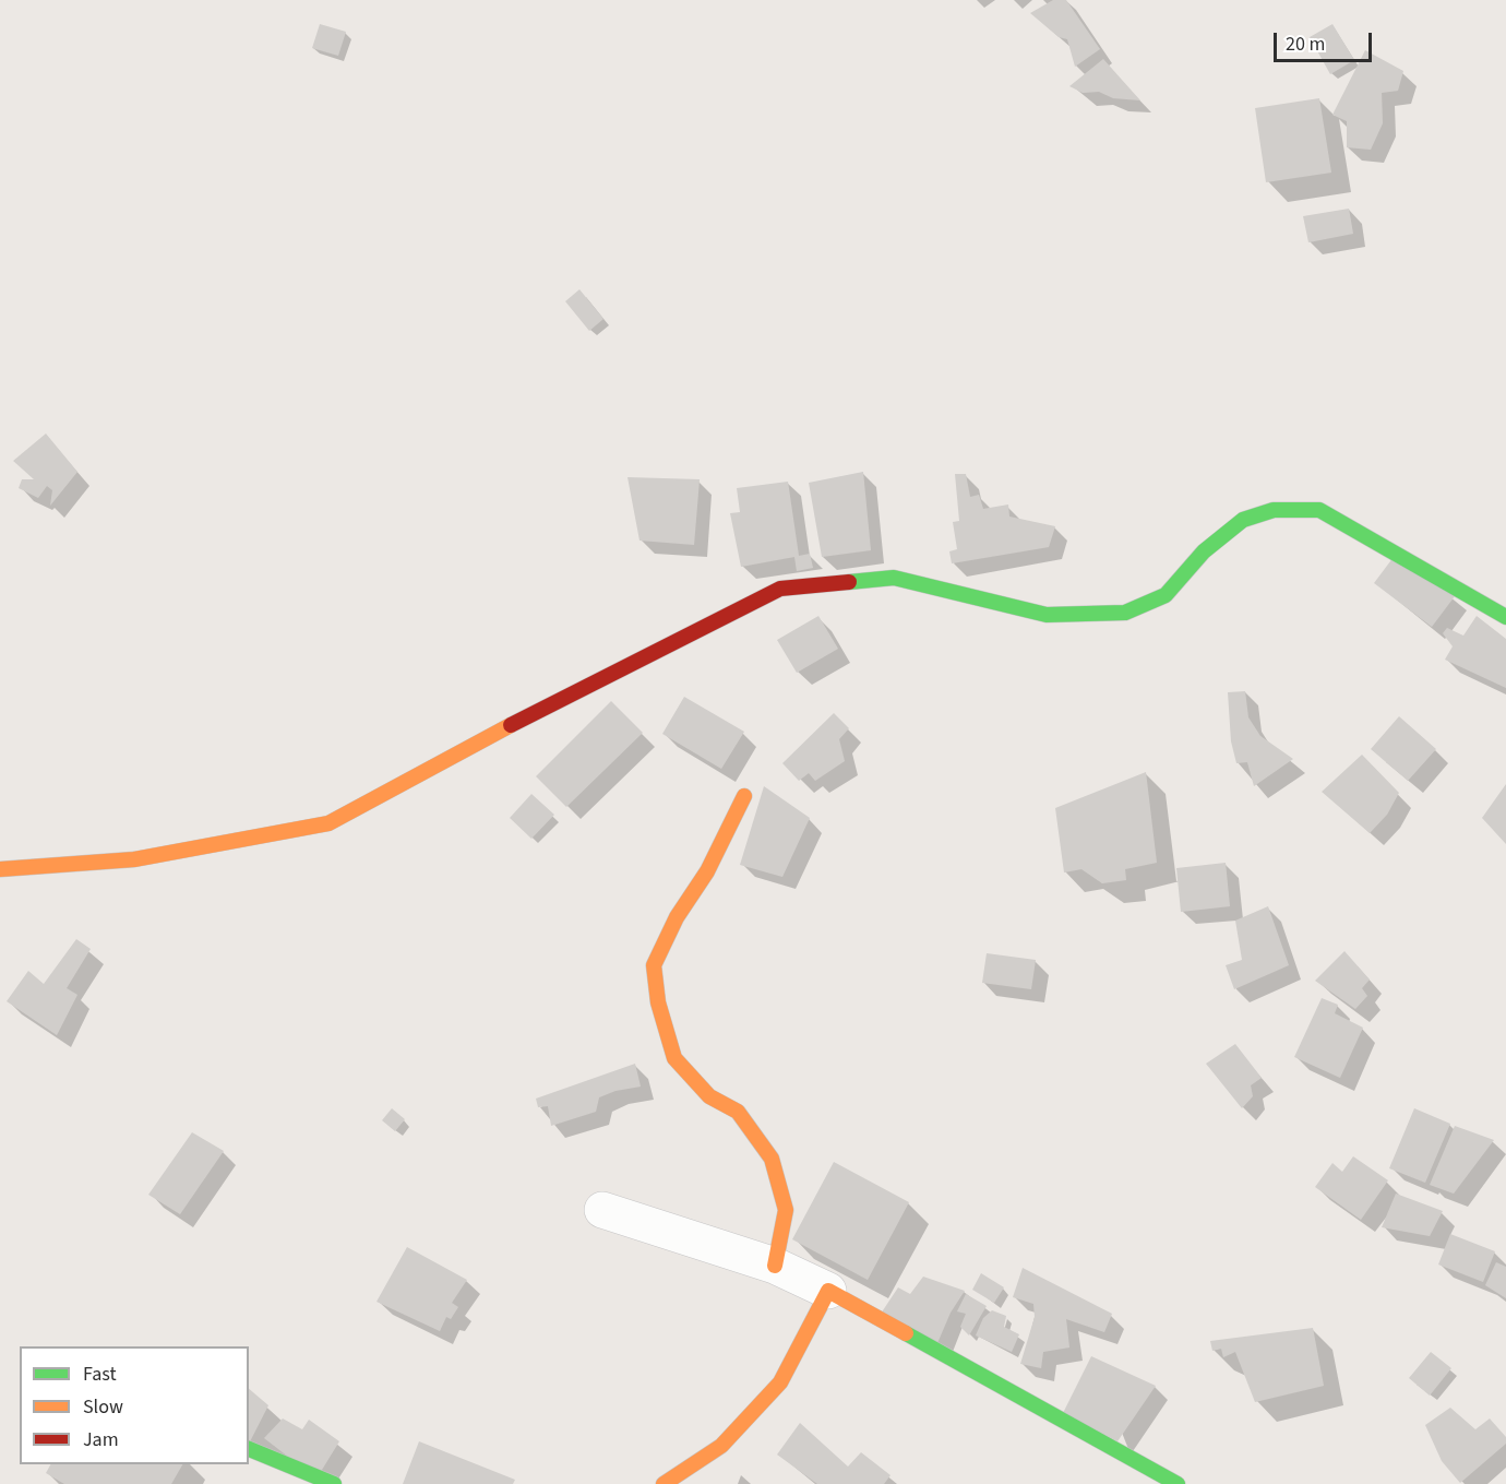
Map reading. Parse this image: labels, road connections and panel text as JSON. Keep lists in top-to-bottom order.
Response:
{
  "legend": ["Fast", "Slow", "Jam"],
  "scale_bar": "20 m"
}
